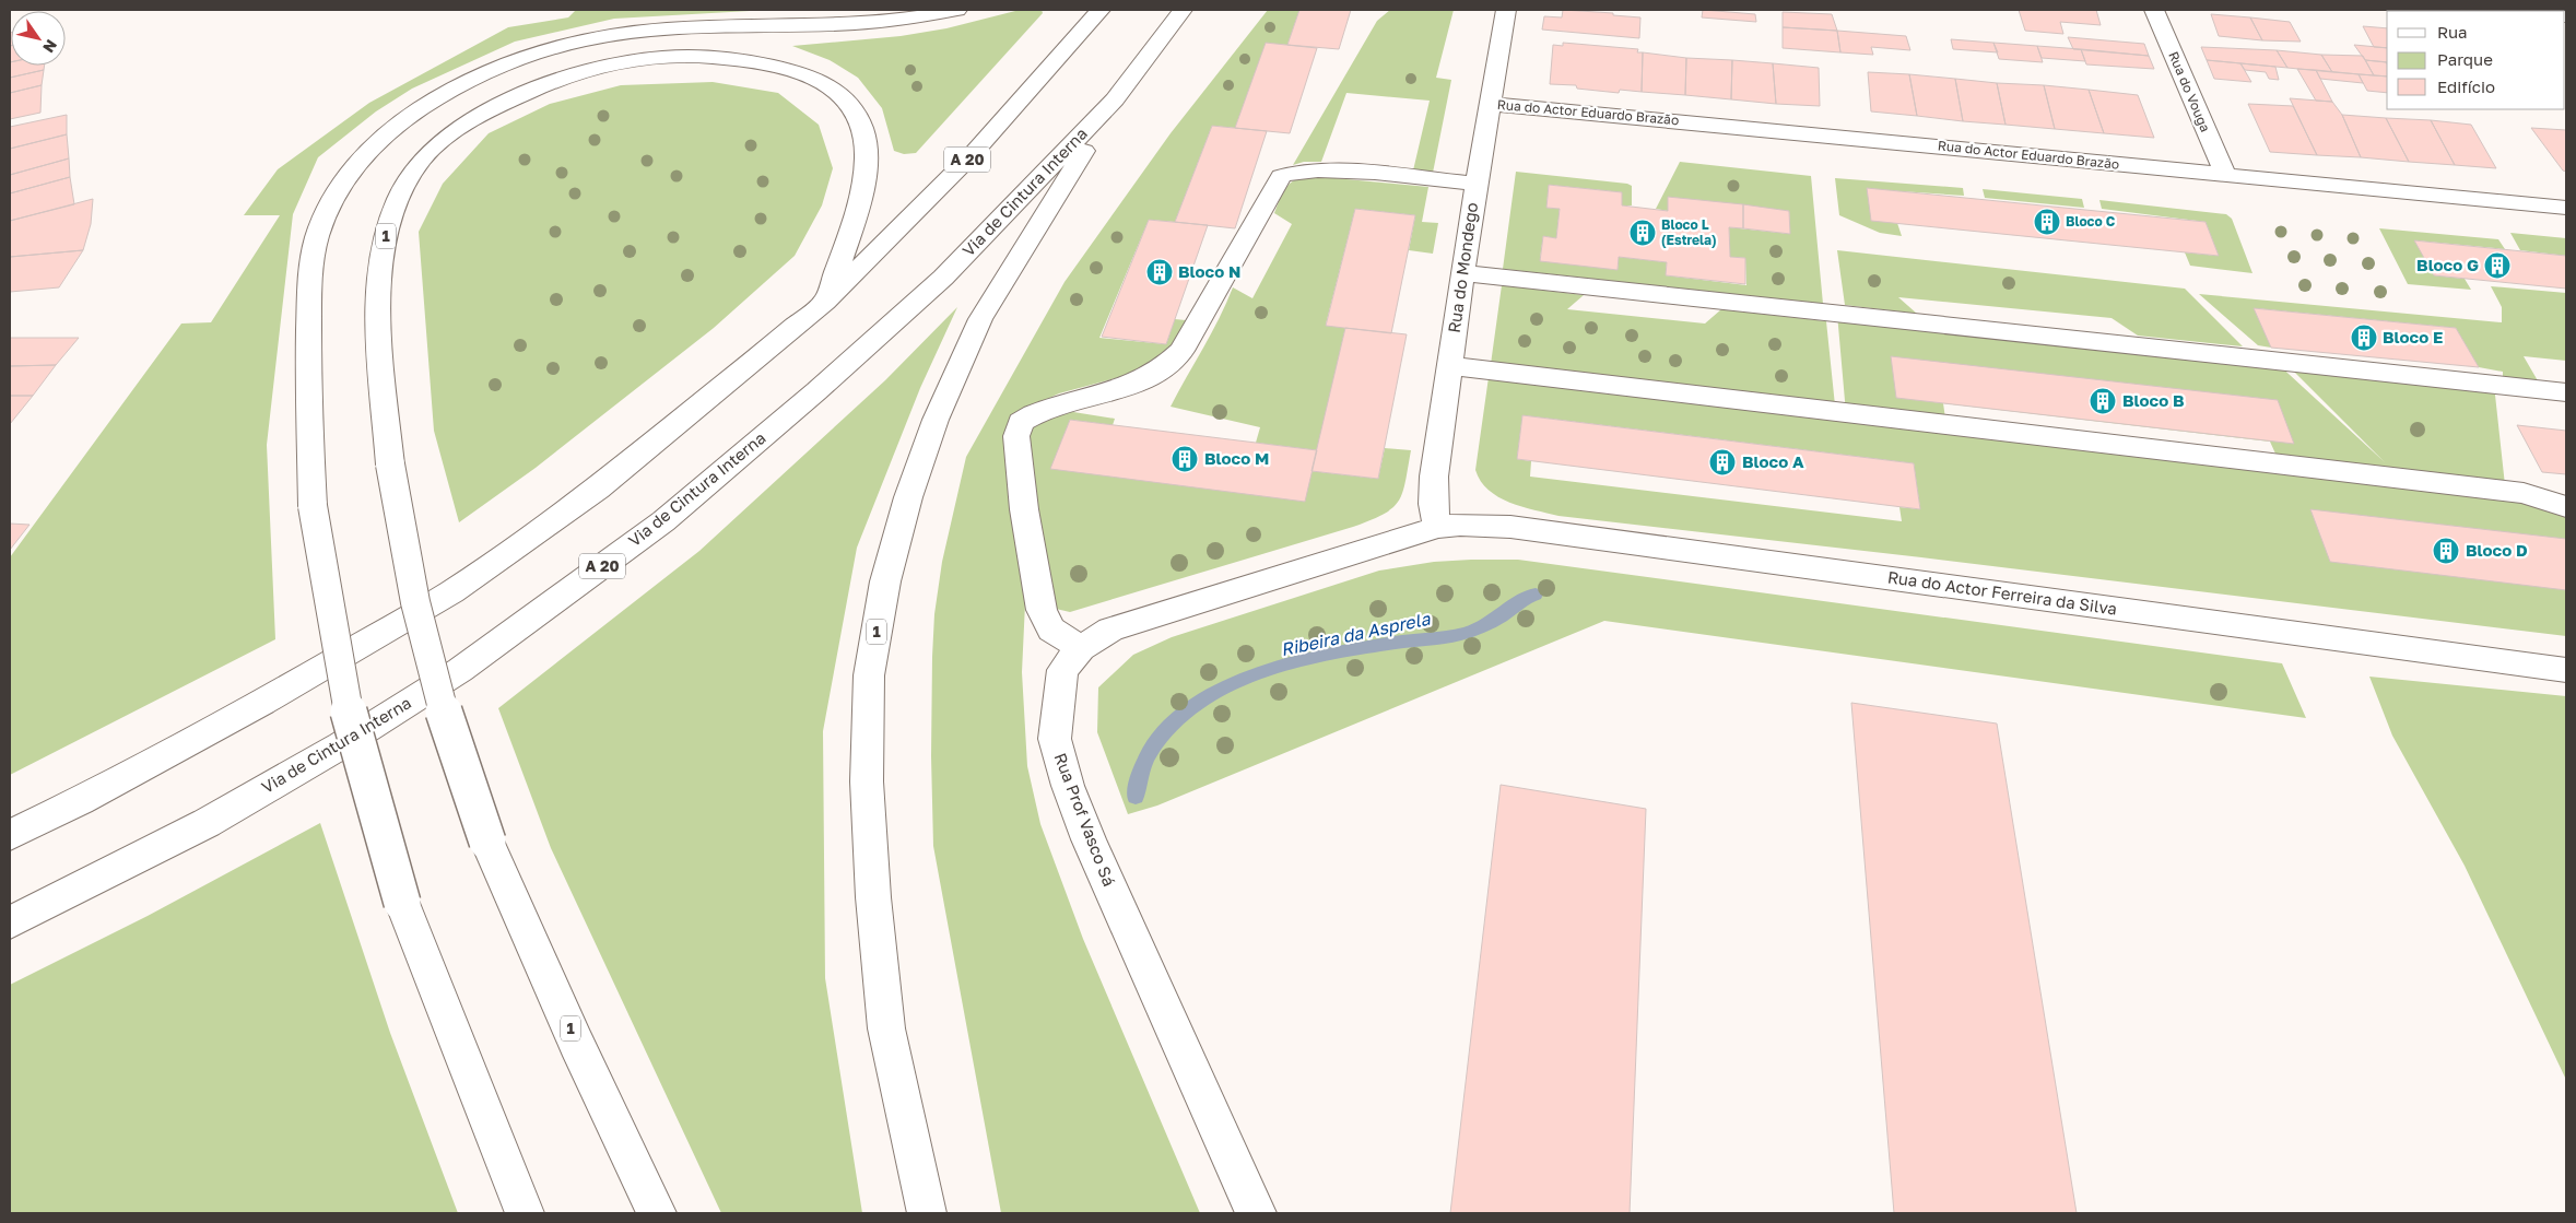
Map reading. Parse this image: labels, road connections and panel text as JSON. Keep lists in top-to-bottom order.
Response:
{
  "streets": {
    "main road": [
      "Rua do Vouga",
      "Rua do Actor Eduardo Brazão",
      "A 20",
      "Via de Cintura Interna",
      "1",
      "Rua do Mondego",
      "Rua do Actor Ferreira da Silva",
      "Rua Prof Vasco Sá"
    ]
  },
  "crossings": [
    ["Rua do Vouga", "Rua do Actor Eduardo Brazão"],
    ["Rua do Actor Eduardo Brazão", "Rua do Mondego"],
    ["A 20", "1"],
    ["Via de Cintura Interna", "1"],
    ["Rua do Mondego", "Rua do Actor Ferreira da Silva"],
    ["Rua do Mondego", "Rua Prof Vasco Sá"],
    ["Rua do Actor Ferreira da Silva", "Rua Prof Vasco Sá"]
  ],
  "water": ["Ribeira da Asprela"],
  "places": {
    "building": [
      "Bloco C",
      "Bloco L (Estrela)",
      "Bloco G",
      "Bloco N",
      "Bloco E",
      "Bloco B",
      "Bloco M",
      "Bloco A",
      "Bloco D"
    ]
  },
  "legend": ["Rua", "Parque", "Edifício"],
  "north": "bottom right"
}
